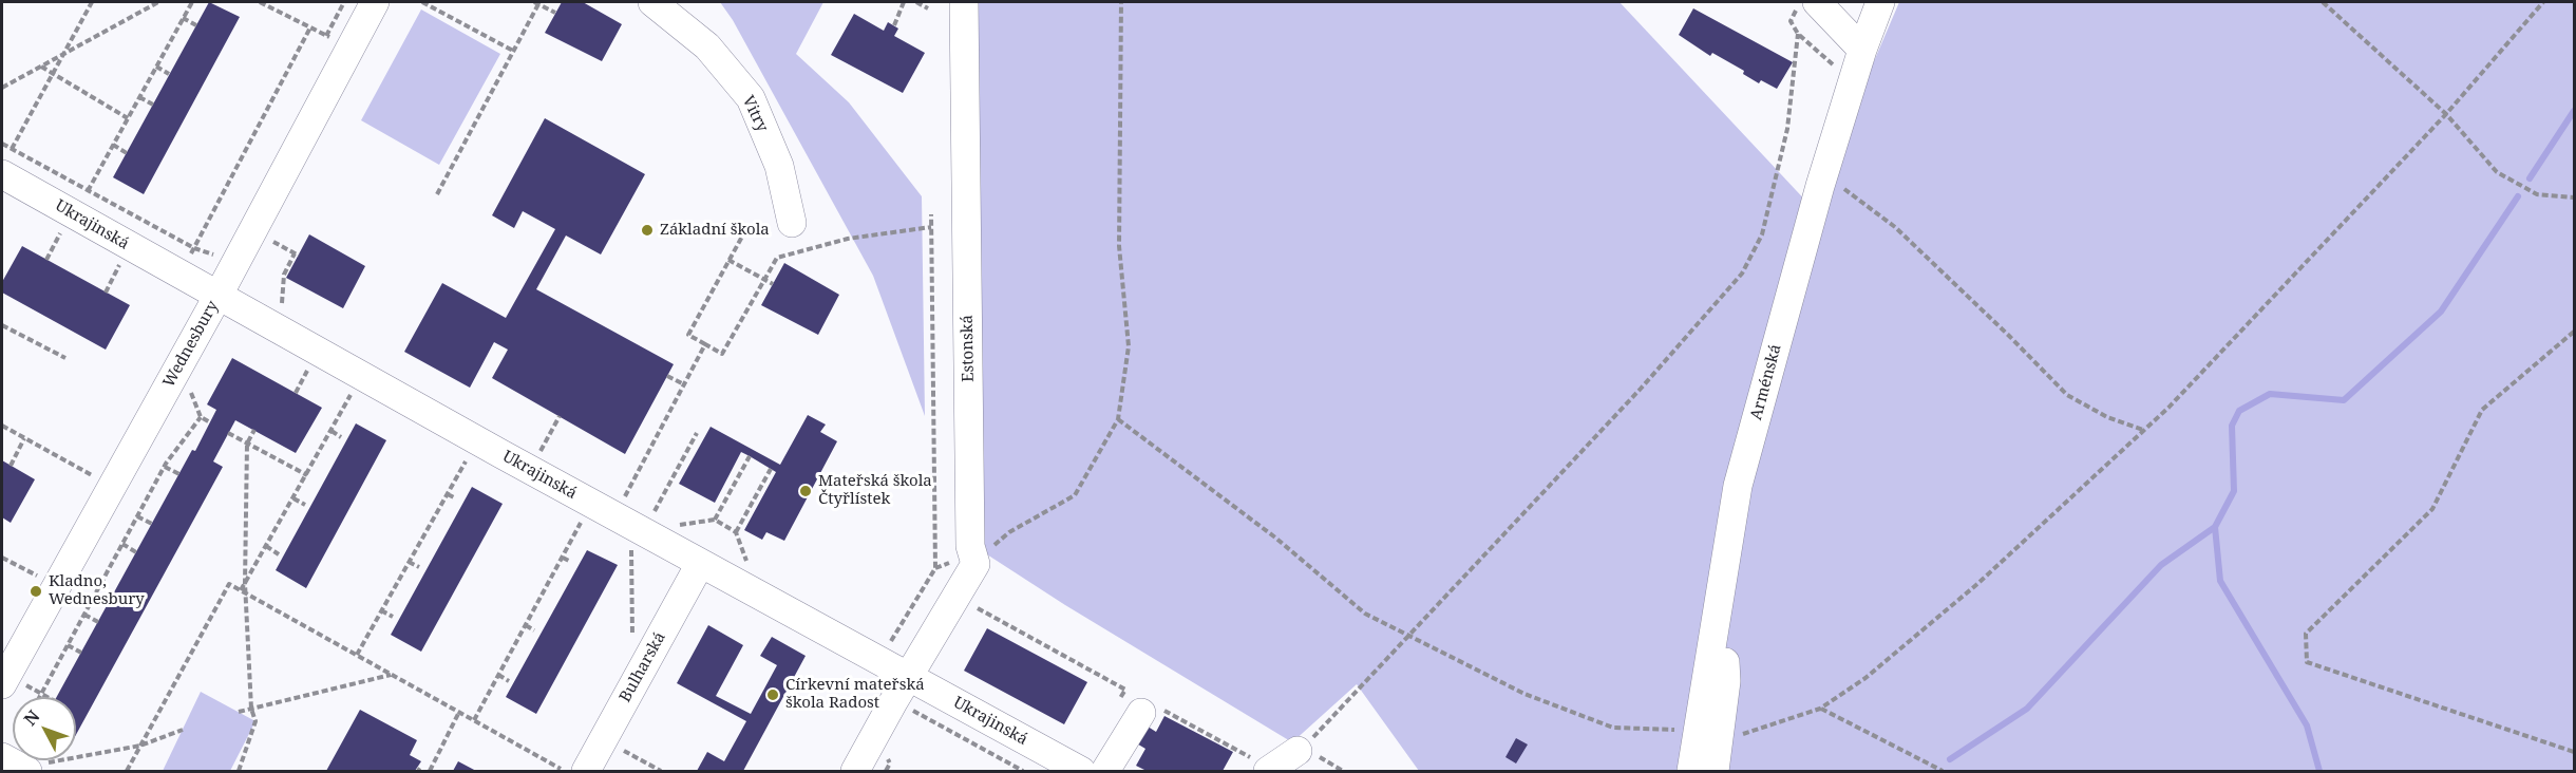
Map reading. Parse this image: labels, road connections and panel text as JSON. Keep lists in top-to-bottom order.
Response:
{
  "streets": {
    "street": [
      "Vitry",
      "Ukrajinská",
      "Wednesbury",
      "Estonská",
      "Arménská",
      "Bulharská"
    ]
  },
  "crossings": [
    ["Ukrajinská", "Wednesbury"],
    ["Ukrajinská", "Estonská"],
    ["Ukrajinská", "Bulharská"]
  ],
  "places": [
    "Základní škola",
    "Mateřská škola Čtyřlístek",
    "Kladno, Wednesbury",
    "Církevní mateřská škola Radost"
  ],
  "north": "top left"
}
